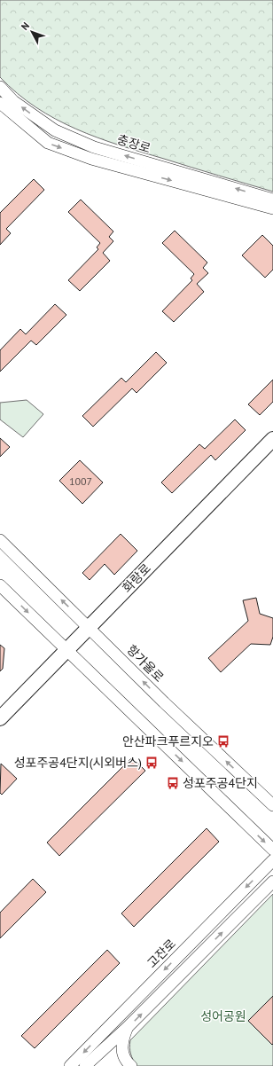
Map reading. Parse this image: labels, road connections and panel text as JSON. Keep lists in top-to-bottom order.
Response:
{
  "streets": {
    "main road": ["화랑로"],
    "street": ["충장로", "항가울로", "고잔로"]
  },
  "crossings": [
    ["화랑로", "항가울로"]
  ],
  "parks": ["성어공원"],
  "places": {
    "bus stop": ["안산파크푸르지오", "성포주공4단지(시외버스)", "성포주공4단지"]
  },
  "house_numbers": ["1007"],
  "north": "top left"
}
